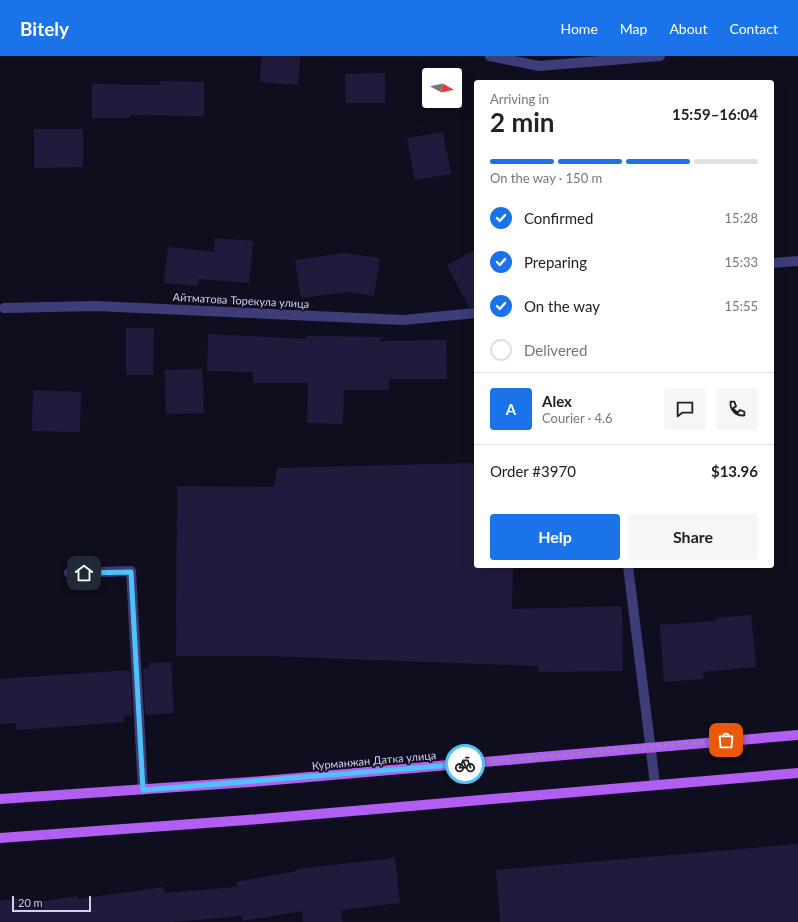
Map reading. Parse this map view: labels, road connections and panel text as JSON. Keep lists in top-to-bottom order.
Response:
{
  "streets": {
    "main road": ["Курманжан Датка улица"],
    "street": ["Айтматова Торекула улица"]
  },
  "scale_bar": "20 m",
  "north": "right",
  "page": {
    "header": "Bitely",
    "nav": [
      "Home",
      "Map",
      "About",
      "Contact"
    ],
    "heading": ["2 min", "Arriving in", "15:59–16:04"],
    "panel": [
      "Alex",
      "Courier · 4.6",
      "Order #3970",
      "$13.96"
    ],
    "bar": "On the way · 150 m",
    "list": [
      ["Confirmed", "15:28"],
      ["Preparing", "15:33"],
      ["On the way", "15:55"],
      "Delivered"
    ],
    "round": "A",
    "buttons": ["Help", "Share"],
    "scale": "20 m"
  }
}
